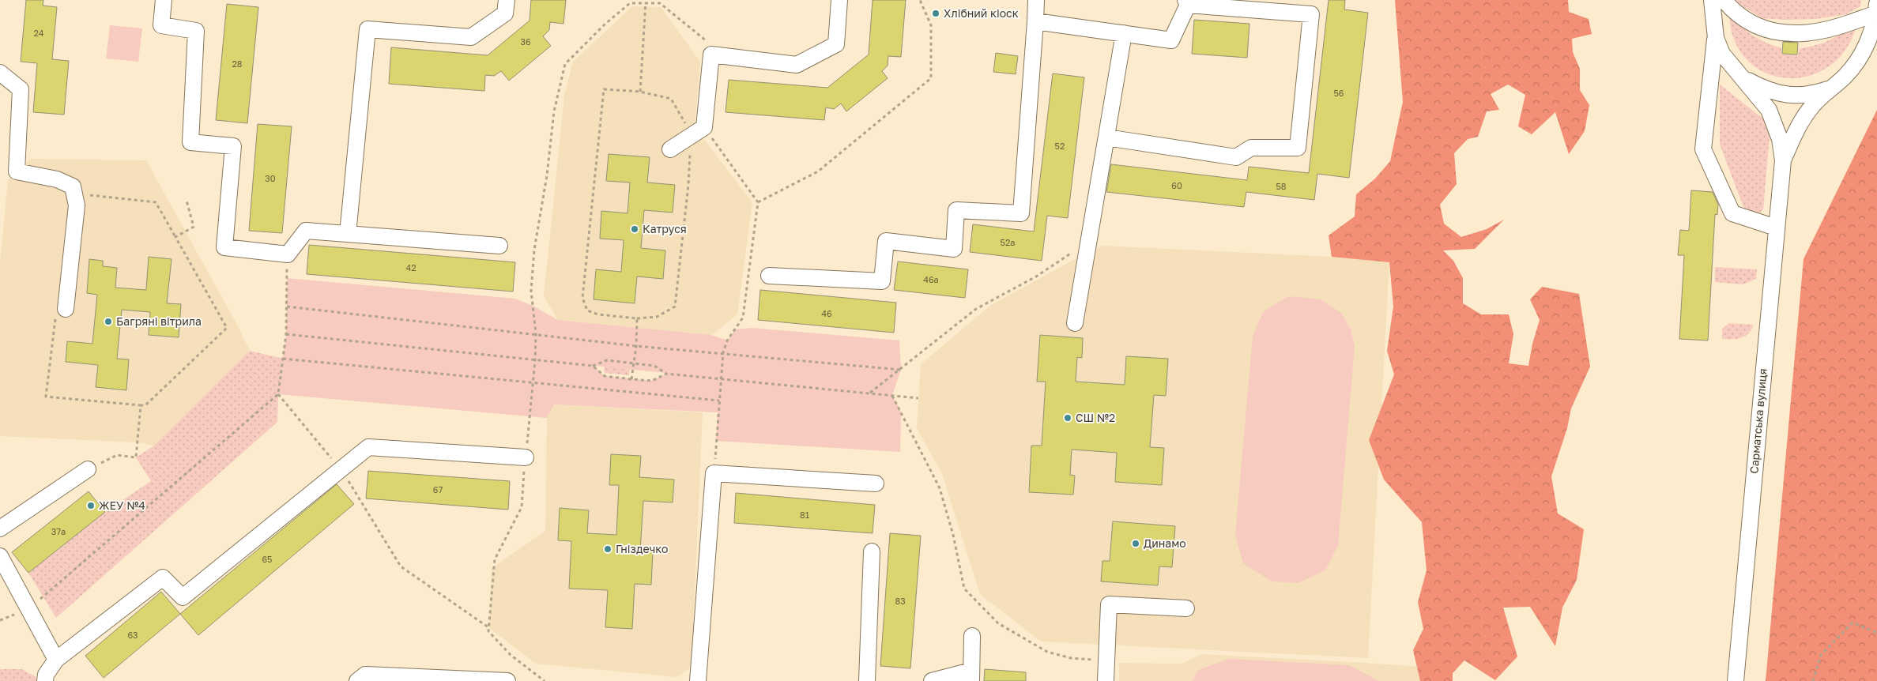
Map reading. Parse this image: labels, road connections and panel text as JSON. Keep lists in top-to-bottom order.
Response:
{
  "streets": {
    "street": ["Сарматська вулиця"]
  },
  "places": [
    "Хлібний кіоск",
    "Катруся",
    "Багряні вітрила",
    "СШ №2",
    "ЖЕУ №4",
    "Динамо",
    "Гніздечко"
  ],
  "house_numbers": [
    "24",
    "36",
    "28",
    "56",
    "52",
    "30",
    "60",
    "58",
    "52а",
    "42",
    "46а",
    "46",
    "67",
    "81",
    "37а",
    "65",
    "83",
    "63"
  ]
}
